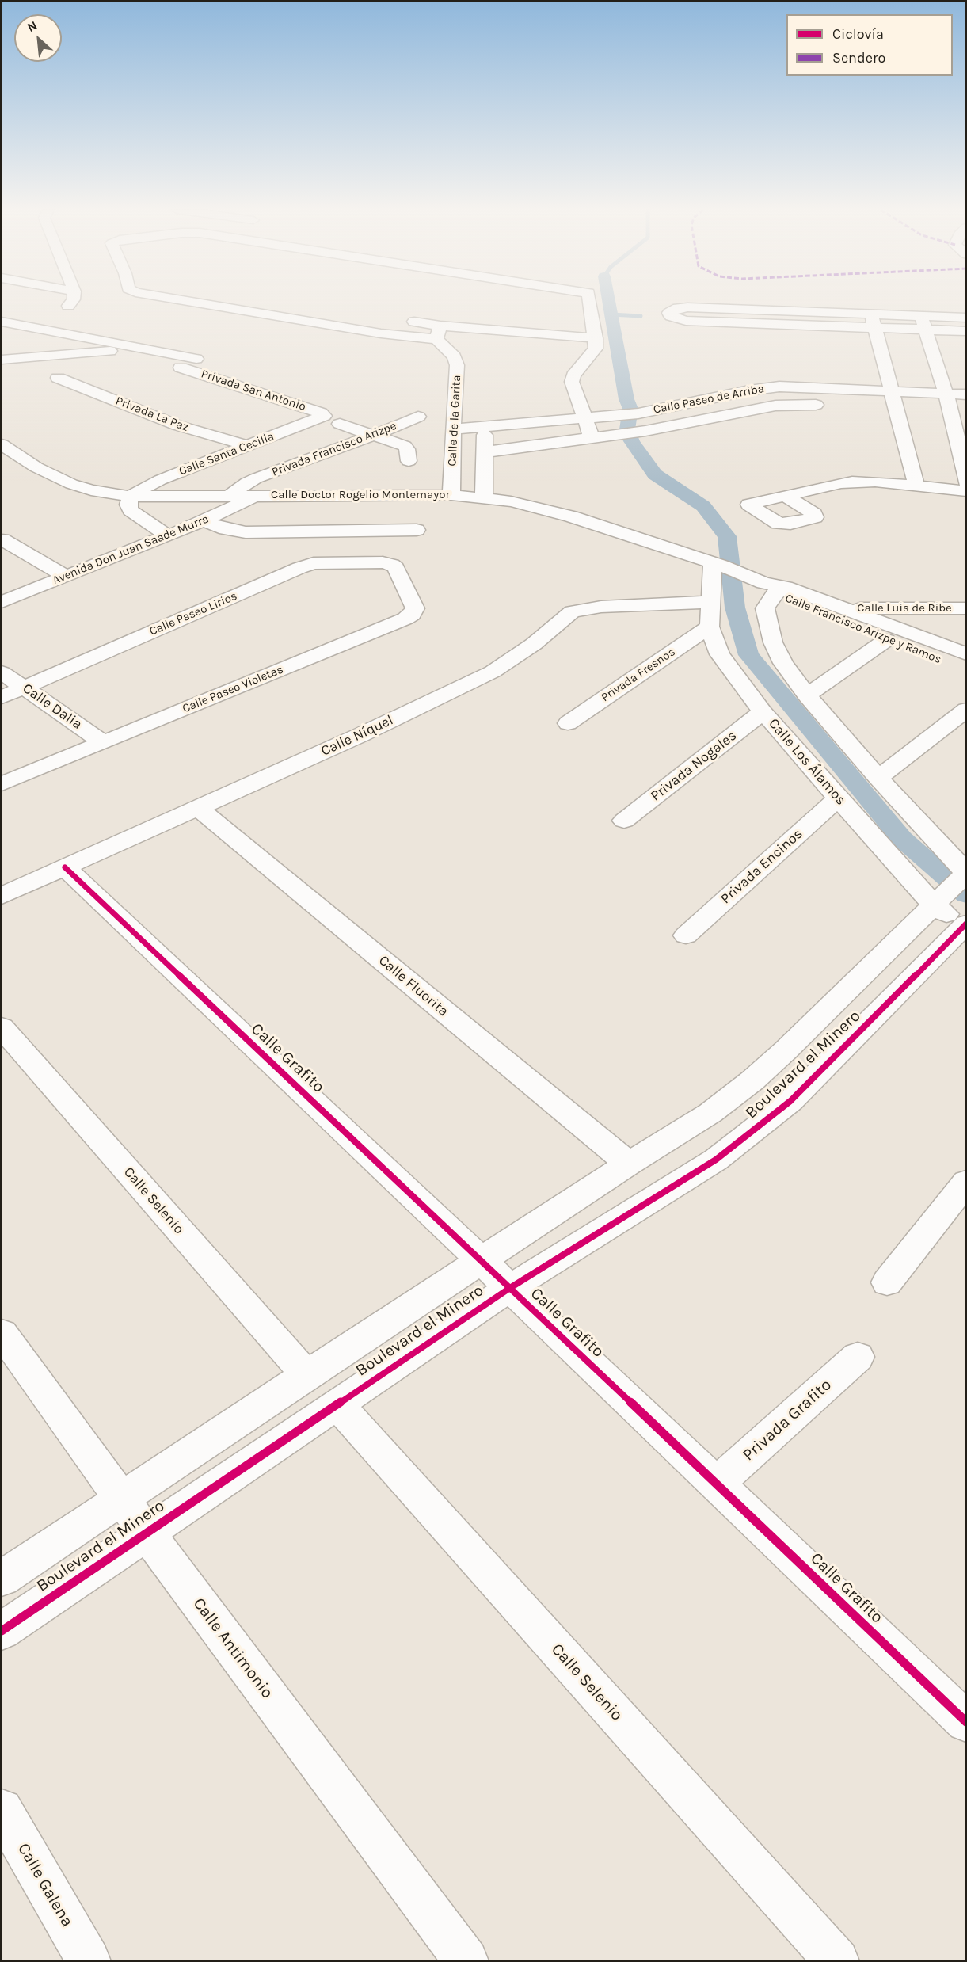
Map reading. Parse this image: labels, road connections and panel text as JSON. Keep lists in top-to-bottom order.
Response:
{
  "streets": {
    "street": [
      "Privada San Antonio",
      "Calle Paseo de Arriba",
      "Privada La Paz",
      "Calle de la Garita",
      "Privada Francisco Arizpe",
      "Calle Santa Cecilia",
      "Calle Doctor Rogelio Montemayor",
      "Avenida Don Juan Saade Murra",
      "Calle Luis de Ribe",
      "Calle Paseo Lirios",
      "Calle Francisco Arizpe y Ramos",
      "Privada Fresnos",
      "Calle Paseo Violetas",
      "Calle Dalia",
      "Calle Níquel",
      "Calle Los Álamos",
      "Privada Nogales",
      "Privada Encinos",
      "Calle Fluorita",
      "Calle Grafito",
      "Boulevard el Minero",
      "Calle Selenio",
      "Privada Grafito",
      "Calle Antimonio",
      "Calle Galena"
    ]
  },
  "crossings": [
    ["Privada San Antonio", "Calle Santa Cecilia"],
    ["Calle Paseo de Arriba", "Calle de la Garita"],
    ["Privada La Paz", "Calle Santa Cecilia"],
    ["Calle de la Garita", "Calle Doctor Rogelio Montemayor"],
    ["Privada Francisco Arizpe", "Calle Doctor Rogelio Montemayor"],
    ["Privada Francisco Arizpe", "Avenida Don Juan Saade Murra"],
    ["Calle Santa Cecilia", "Calle Doctor Rogelio Montemayor"],
    ["Calle Doctor Rogelio Montemayor", "Avenida Don Juan Saade Murra"],
    ["Calle Doctor Rogelio Montemayor", "Calle Francisco Arizpe y Ramos"],
    ["Calle Doctor Rogelio Montemayor", "Calle Los Álamos"],
    ["Calle Luis de Ribe", "Calle Francisco Arizpe y Ramos"],
    ["Calle Paseo Lirios", "Calle Paseo Violetas"],
    ["Calle Paseo Lirios", "Calle Dalia"],
    ["Calle Francisco Arizpe y Ramos", "Calle Los Álamos"],
    ["Privada Fresnos", "Calle Los Álamos"],
    ["Calle Paseo Violetas", "Calle Dalia"],
    ["Calle Níquel", "Calle Los Álamos"],
    ["Calle Níquel", "Calle Fluorita"],
    ["Calle Níquel", "Calle Grafito"],
    ["Calle Los Álamos", "Privada Nogales"],
    ["Calle Los Álamos", "Privada Encinos"],
    ["Calle Los Álamos", "Boulevard el Minero"],
    ["Calle Fluorita", "Boulevard el Minero"],
    ["Calle Grafito", "Boulevard el Minero"],
    ["Calle Grafito", "Privada Grafito"],
    ["Boulevard el Minero", "Calle Selenio"],
    ["Boulevard el Minero", "Calle Antimonio"]
  ],
  "legend": ["Ciclovía", "Sendero"],
  "north": "top left"
}
